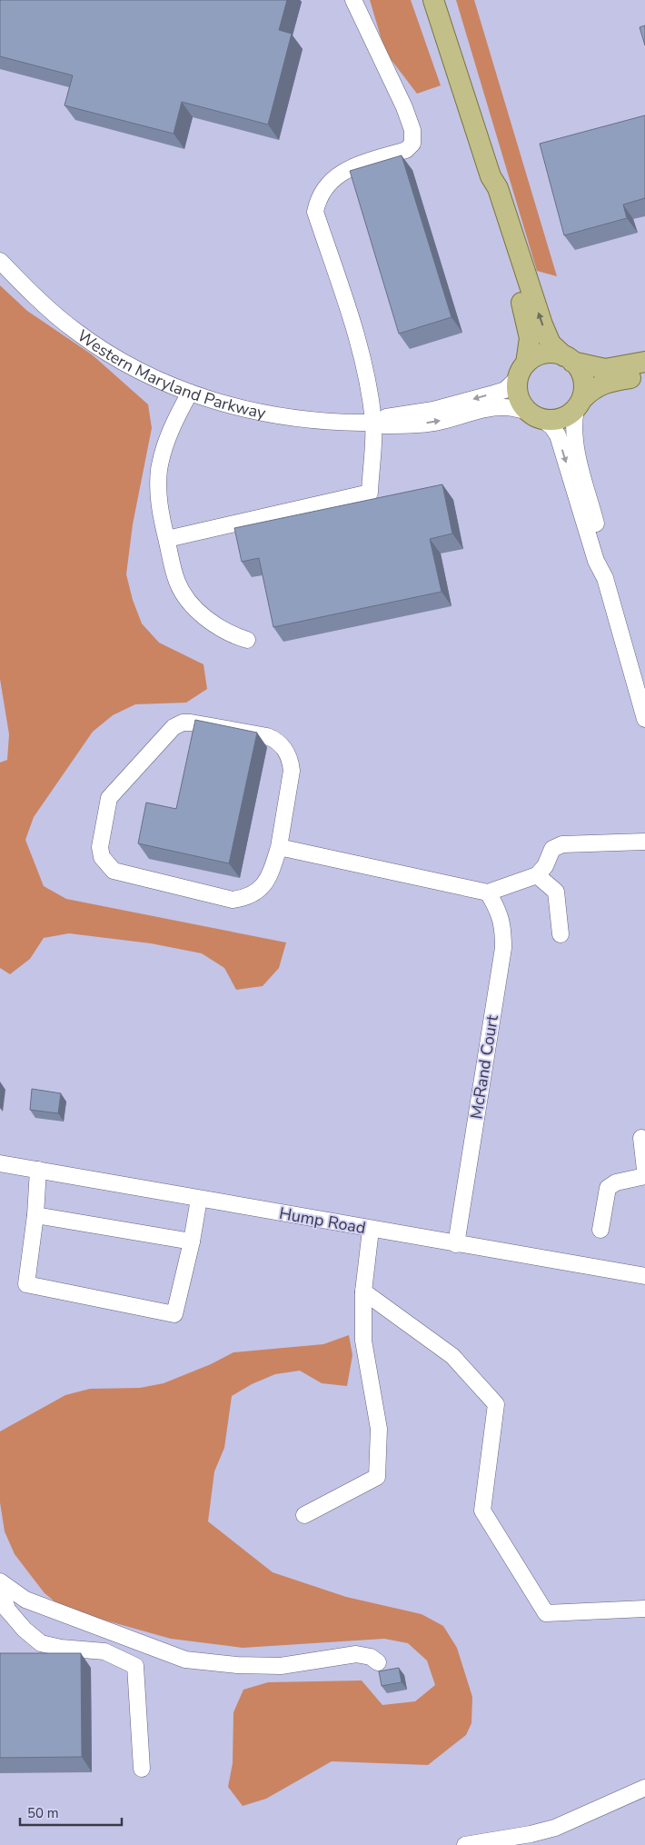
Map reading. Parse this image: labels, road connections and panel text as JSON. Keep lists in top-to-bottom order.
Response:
{
  "streets": {
    "street": ["Western Maryland Parkway", "McRand Court", "Hump Road"]
  },
  "crossings": [
    ["McRand Court", "Hump Road"]
  ],
  "scale_bar": "50 m"
}
